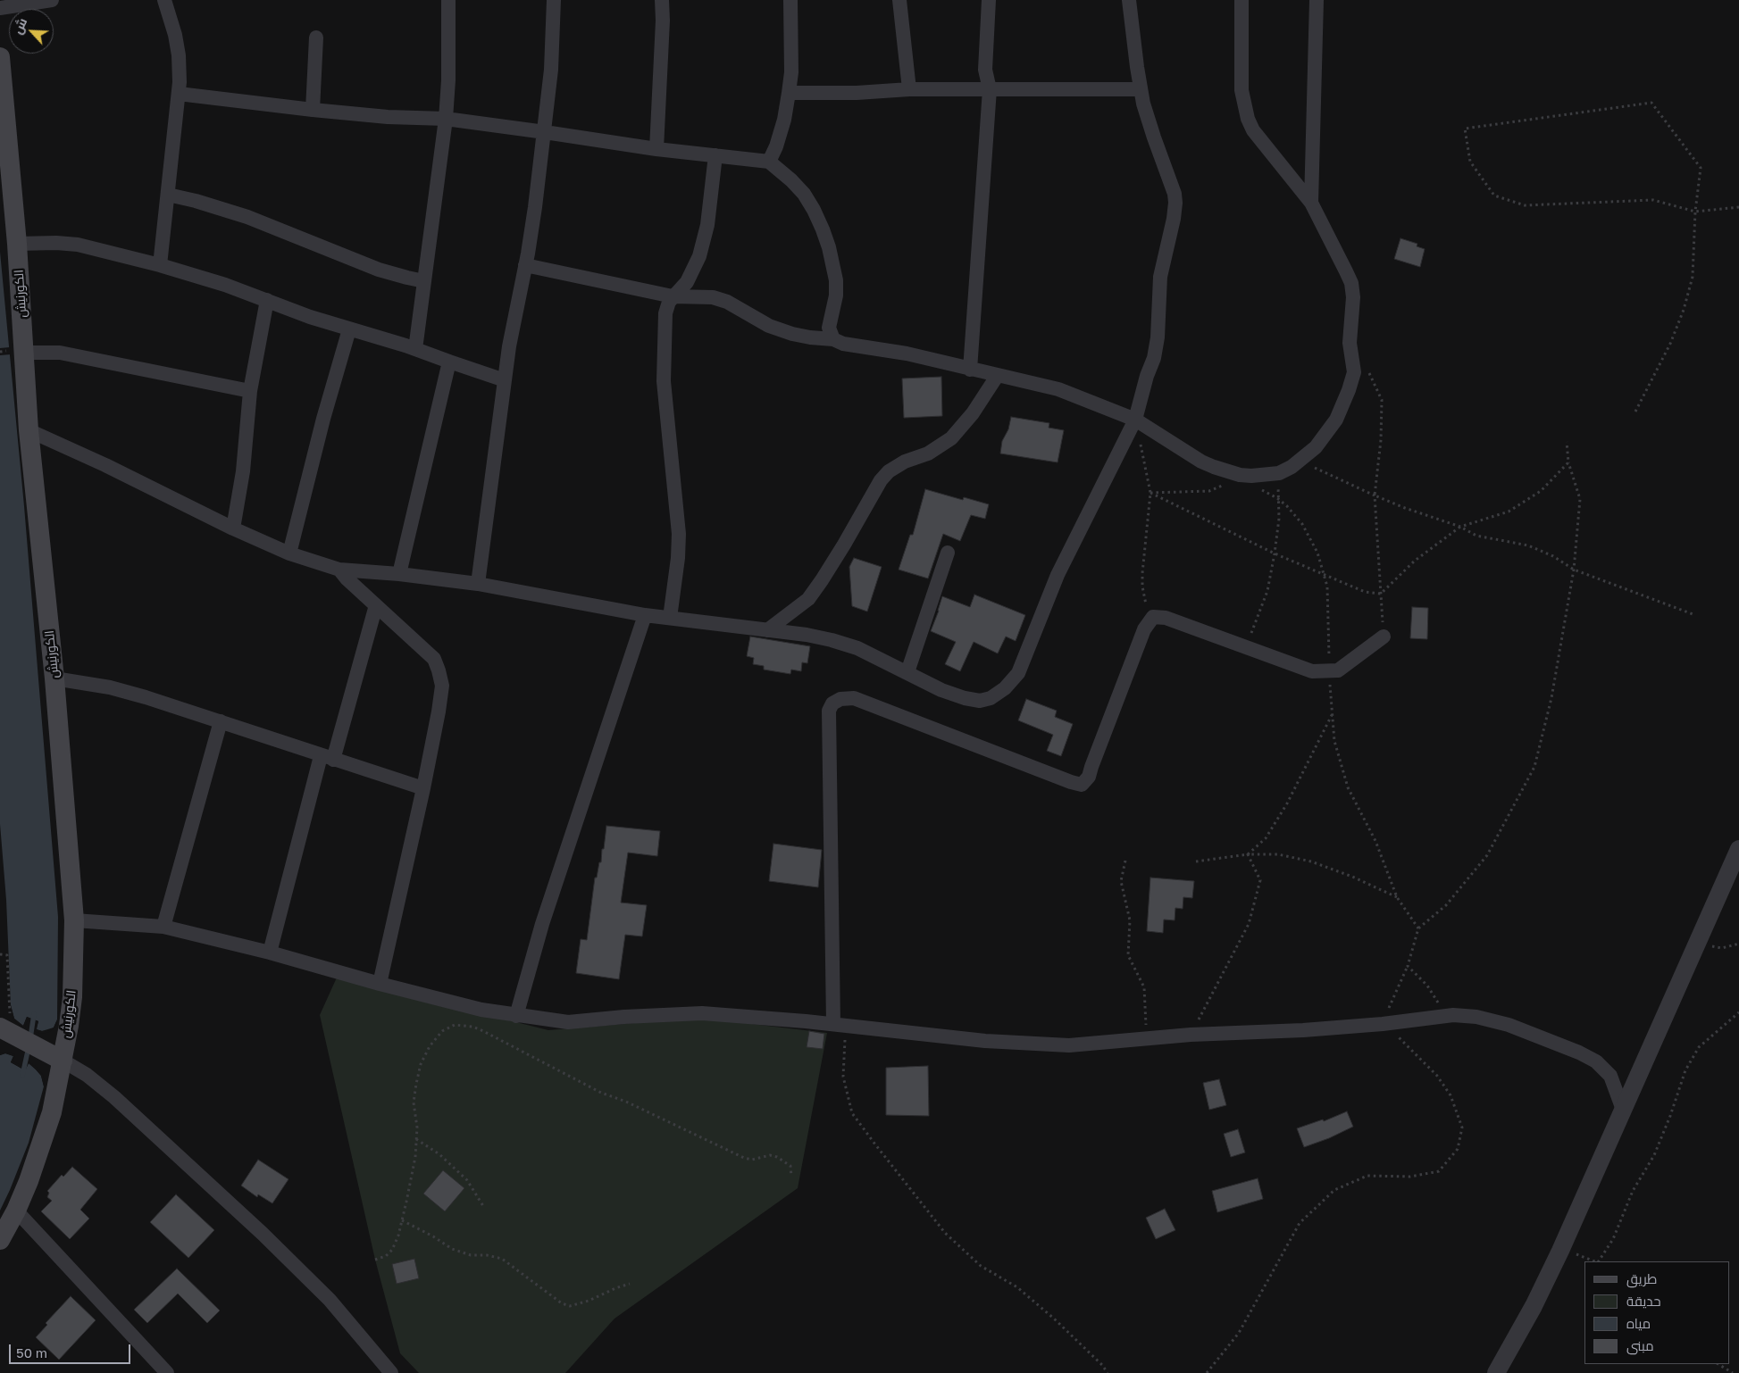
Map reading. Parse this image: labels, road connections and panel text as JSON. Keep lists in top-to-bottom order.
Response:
{
  "streets": {
    "main road": ["الكورنيش"]
  },
  "legend": [
    "طريق",
    "حديقة",
    "مياه",
    "مبنى"
  ],
  "scale_bar": "50 m",
  "north": "top left"
}
